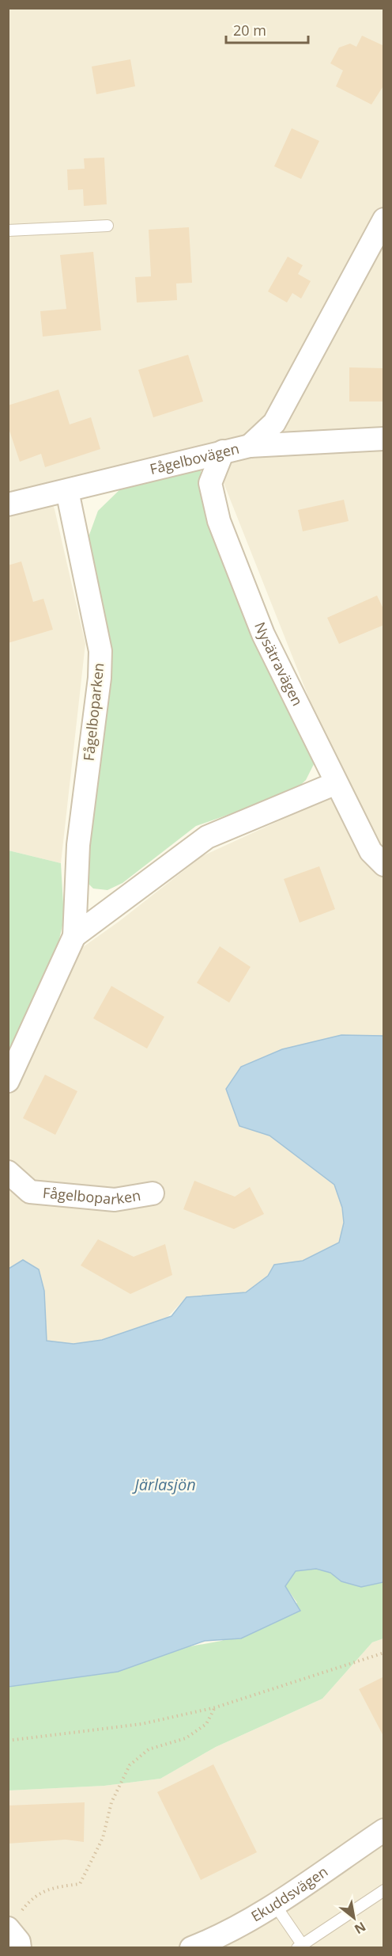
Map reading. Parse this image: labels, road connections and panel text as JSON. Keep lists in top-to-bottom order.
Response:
{
  "streets": {
    "street": [
      "Fågelbovägen",
      "Nysätravägen",
      "Fågelboparken",
      "Ekuddsvägen"
    ]
  },
  "crossings": [
    ["Fågelbovägen", "Nysätravägen"],
    ["Fågelbovägen", "Fågelboparken"],
    ["Nysätravägen", "Fågelboparken"]
  ],
  "water": ["Järlasjön"],
  "scale_bar": "20 m",
  "north": "bottom right"
}
